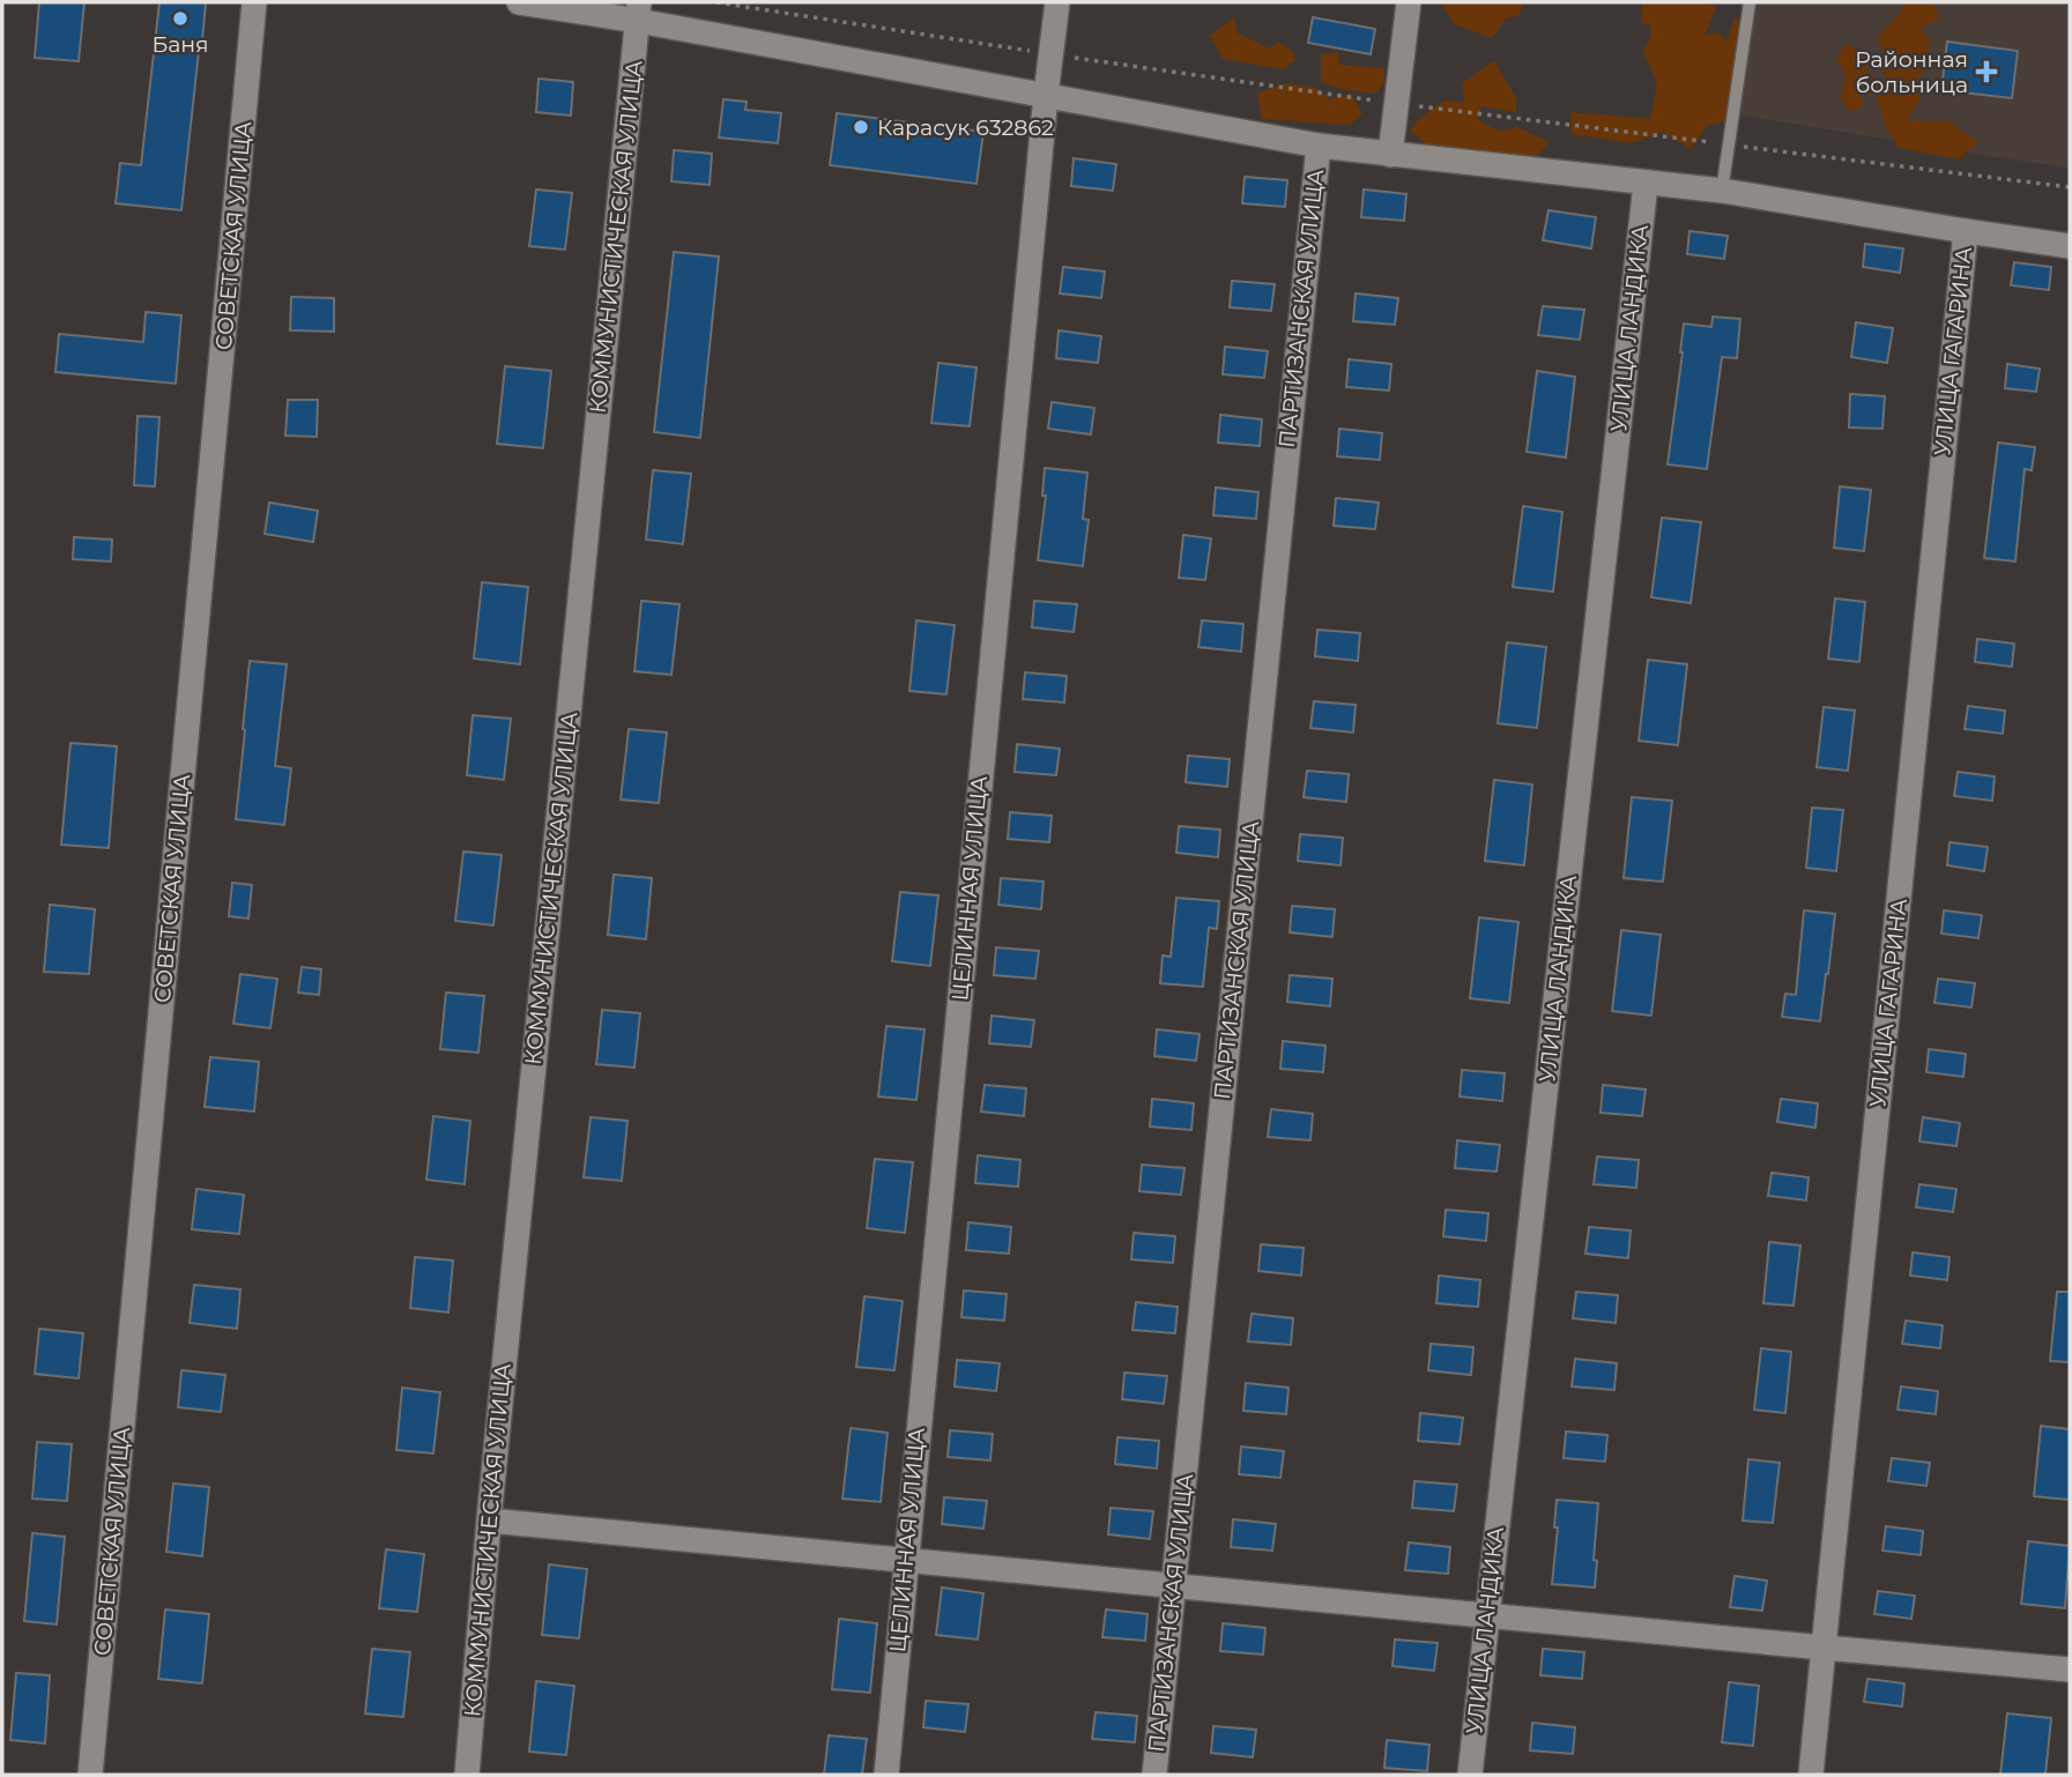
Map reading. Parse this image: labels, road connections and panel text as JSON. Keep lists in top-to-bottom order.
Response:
{
  "streets": {
    "street": [
      "СОВЕТСКАЯ УЛИЦА",
      "КОММУНИСТИЧЕСКАЯ УЛИЦА",
      "ПАРТИЗАНСКАЯ УЛИЦА",
      "УЛИЦА ЛАНДИКА",
      "УЛИЦА ГАГАРИНА",
      "ЦЕЛИННАЯ УЛИЦА"
    ]
  },
  "places": {
    "other": ["Баня", "Карасук 632862"],
    "health": ["Районная больница"]
  }
}
